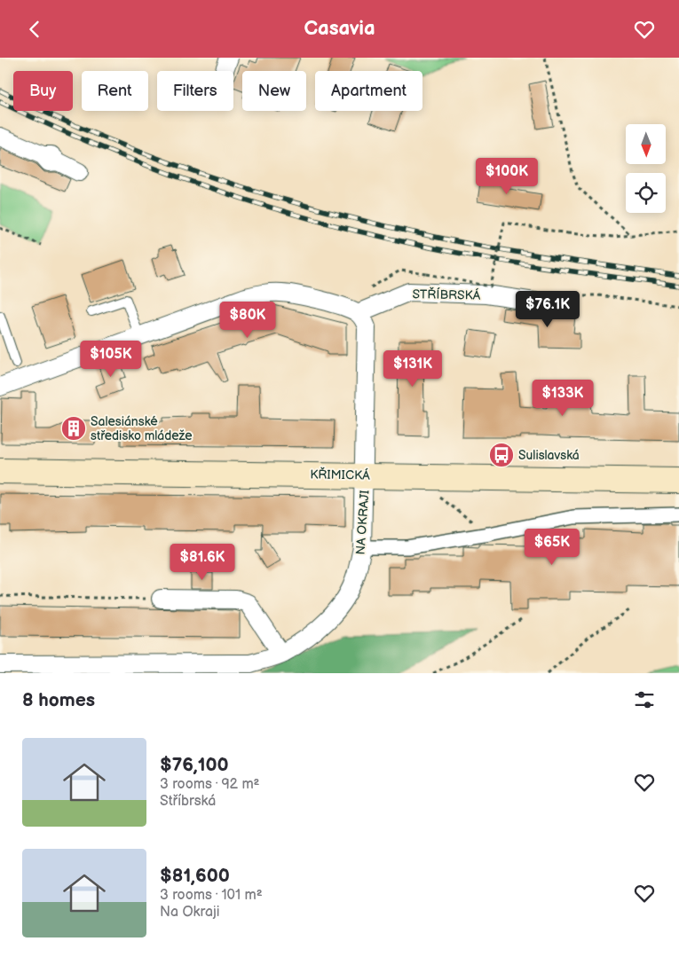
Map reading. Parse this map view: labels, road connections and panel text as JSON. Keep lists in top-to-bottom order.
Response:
{
  "streets": {
    "main road": ["KŘIMICKÁ"],
    "street": ["STŘÍBRSKÁ", "NA OKRAJI"]
  },
  "crossings": [
    ["KŘIMICKÁ", "NA OKRAJI"]
  ],
  "places": {
    "building": ["Salesiánské středisko mládeže"],
    "bus stop": ["Sulislavská"]
  },
  "north": "bottom",
  "page": {
    "header": "Casavia",
    "chip": [
      "Buy",
      "Rent",
      "Filters",
      "New",
      "Apartment"
    ],
    "price": [
      "$100K",
      "$76.1K",
      "$80K",
      "$105K",
      "$131K",
      "$133K",
      "$65K",
      "$81.6K"
    ],
    "heading": "8 homes",
    "list": [
      {
        "name": "$76,100",
        "note": "3 rooms · 92 m² · Stříbrská"
      },
      {
        "name": "$81,600",
        "note": "3 rooms · 101 m² · Na Okraji"
      }
    ]
  }
}
